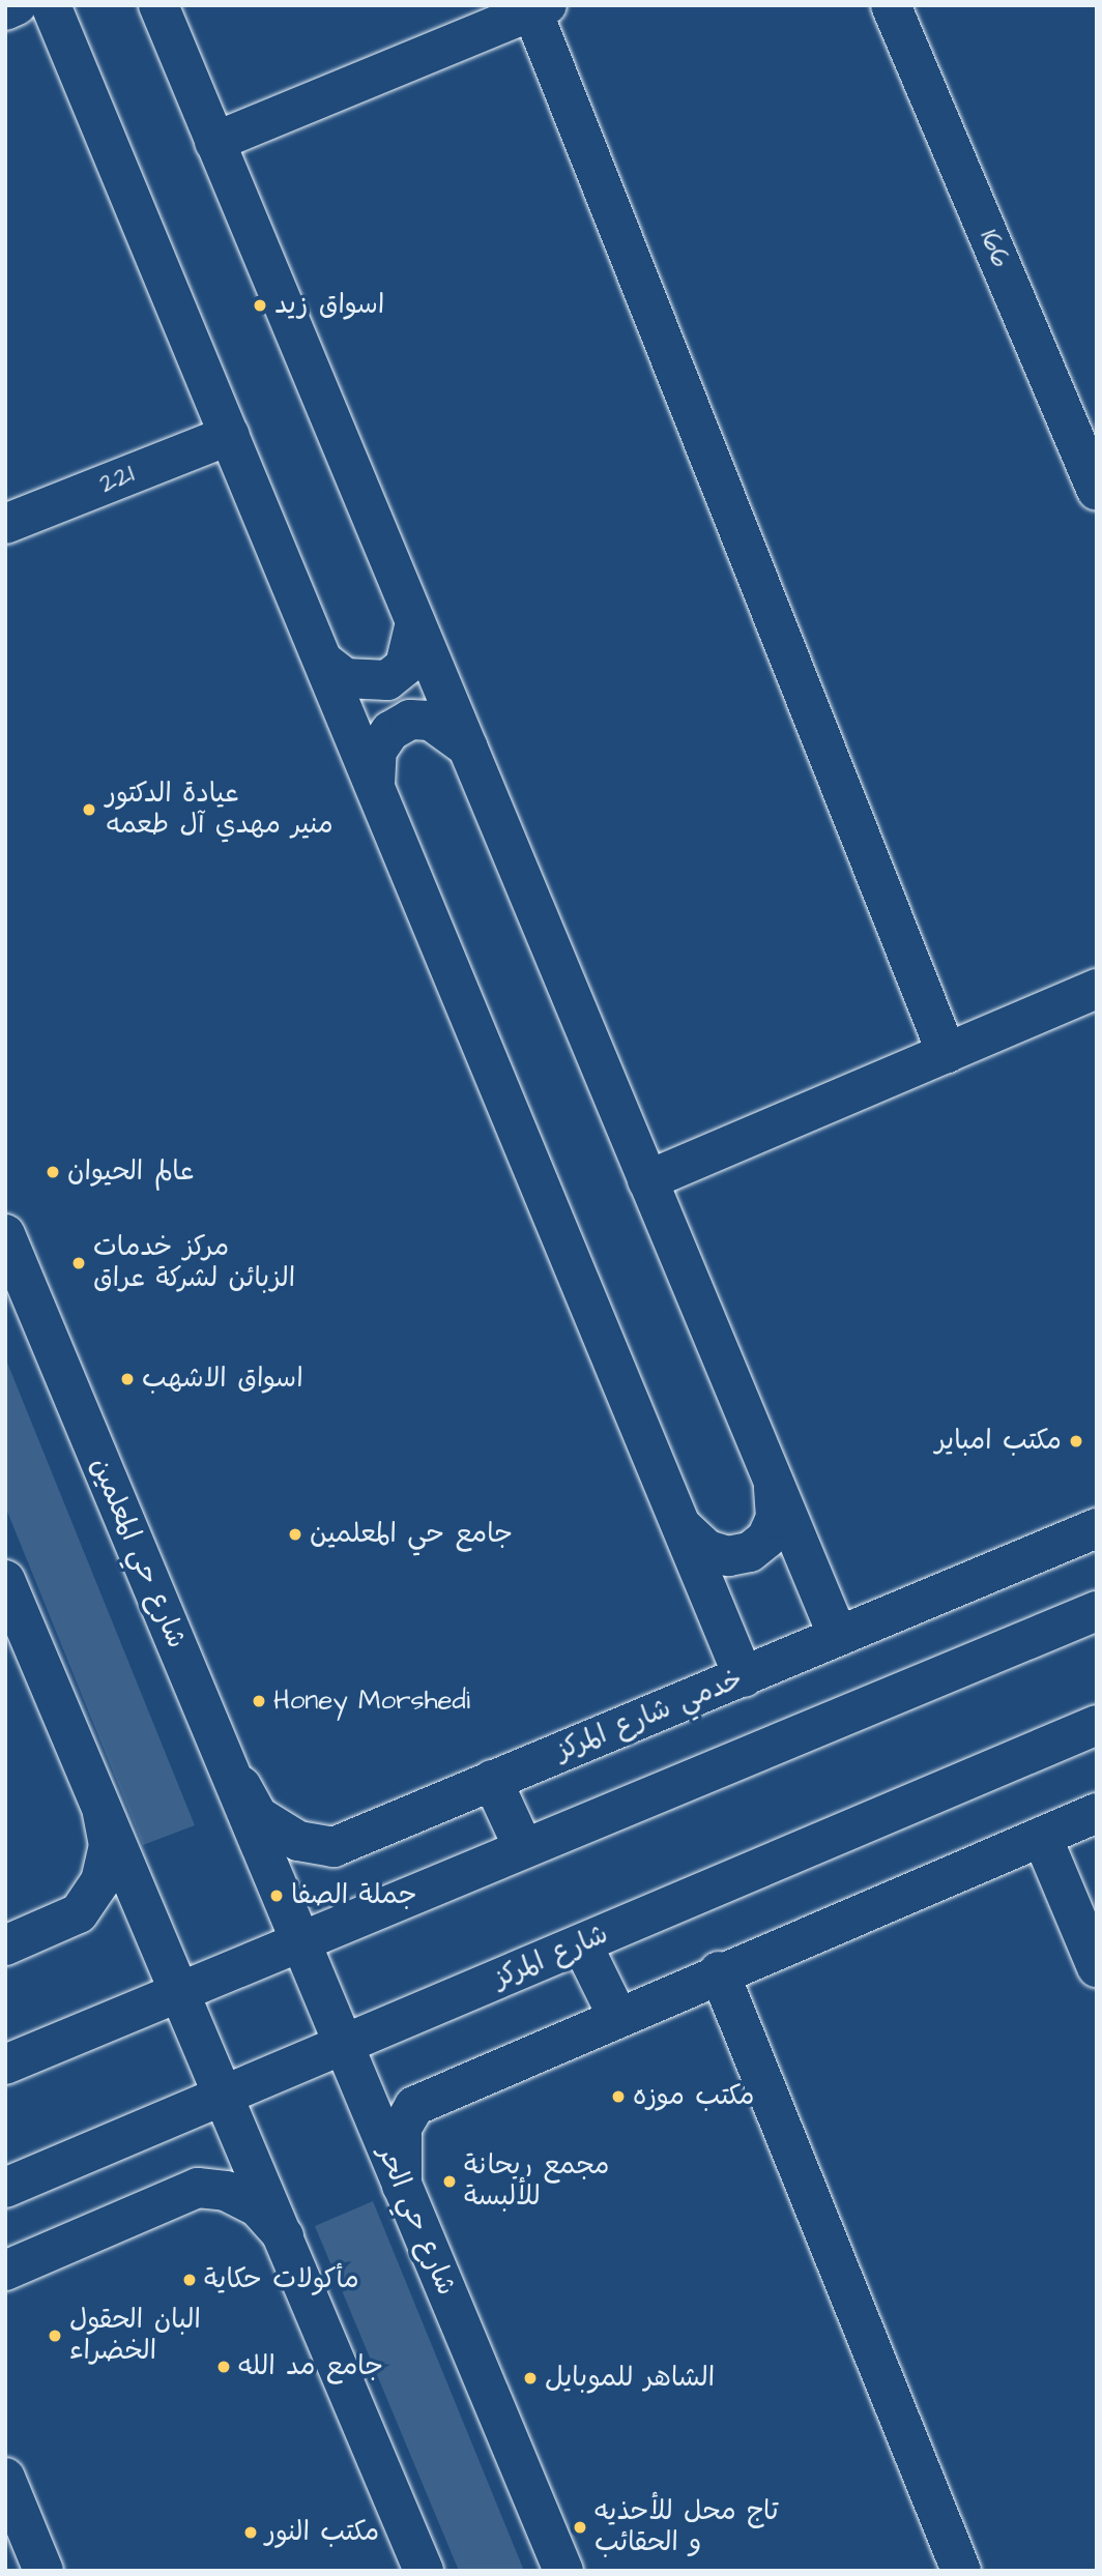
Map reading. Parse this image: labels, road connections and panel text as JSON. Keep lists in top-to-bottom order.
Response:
{
  "streets": {
    "street": [
      "166",
      "221",
      "شارع حي المعلمين",
      "خدمي شارع المركز",
      "شارع المركز",
      "شارع حي الحر"
    ]
  },
  "crossings": [
    ["شارع حي المعلمين", "خدمي شارع المركز"],
    ["شارع حي المعلمين", "شارع حي الحر"],
    ["شارع المركز", "شارع حي الحر"]
  ],
  "places": [
    "اسواق زيد",
    "عيادة الدكتور منير مهدي آل طعمه",
    "عالم الحيوان",
    "مركز خدمات الزبائن لشركة عراق",
    "اسواق الاشهب",
    "مكتب امباير",
    "جامع حي المعلمين",
    "Honey Morshedi",
    "جملة الصفا",
    "مكتب موزه",
    "مجمع ريحانة للألبسة",
    "مأكولات حكاية",
    "البان الحقول الخضراء",
    "جامع مد الله",
    "الشاهر للموبايل",
    "تاج محل للأحذيه و الحقائب",
    "مكتب النور"
  ]
}
